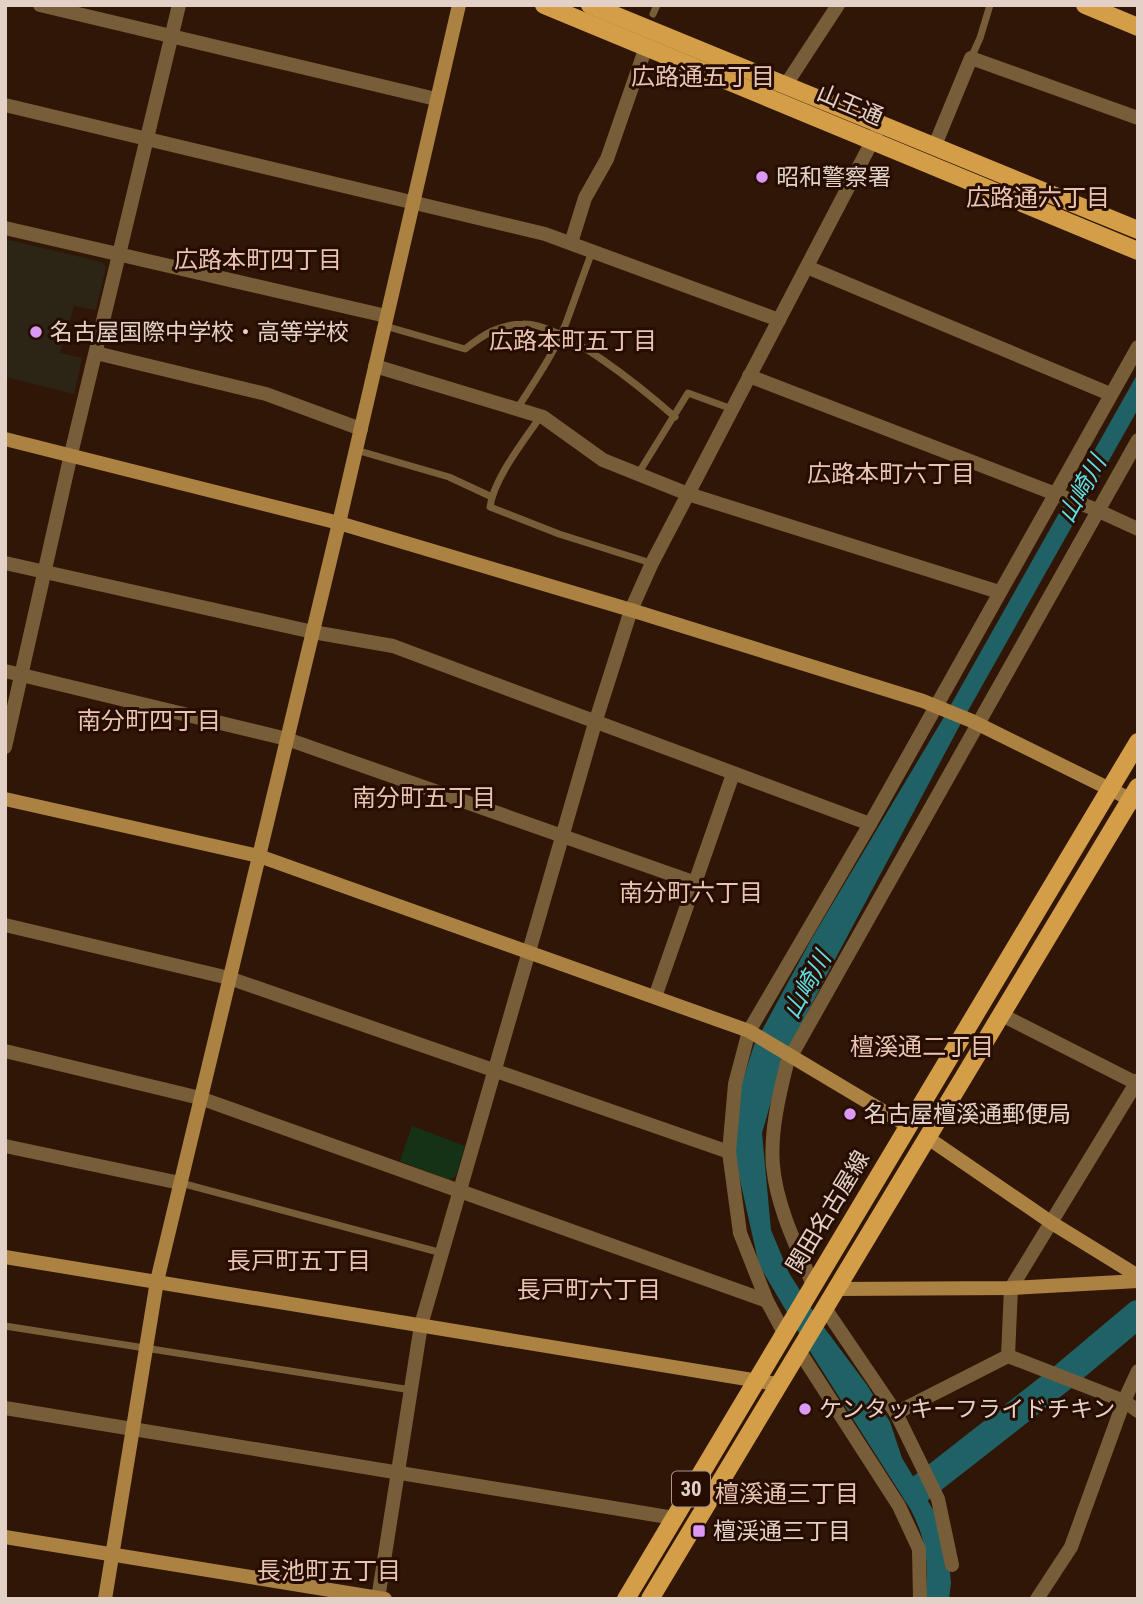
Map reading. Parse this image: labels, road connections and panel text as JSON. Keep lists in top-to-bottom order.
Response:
{
  "streets": {
    "main road": ["山王通", "関田名古屋線", "30"]
  },
  "districts": [
    "広路通五丁目",
    "広路通六丁目",
    "広路本町四丁目",
    "広路本町五丁目",
    "広路本町六丁目",
    "南分町四丁目",
    "南分町五丁目",
    "南分町六丁目",
    "檀溪通二丁目",
    "長戸町五丁目",
    "長戸町六丁目",
    "檀溪通三丁目",
    "長池町五丁目"
  ],
  "water": ["山崎川"],
  "places": {
    "other": [
      "昭和警察署",
      "名古屋国際中学校・高等学校",
      "名古屋檀溪通郵便局",
      "ケンタッキーフライドチキン"
    ],
    "transit": ["檀渓通三丁目"]
  }
}
